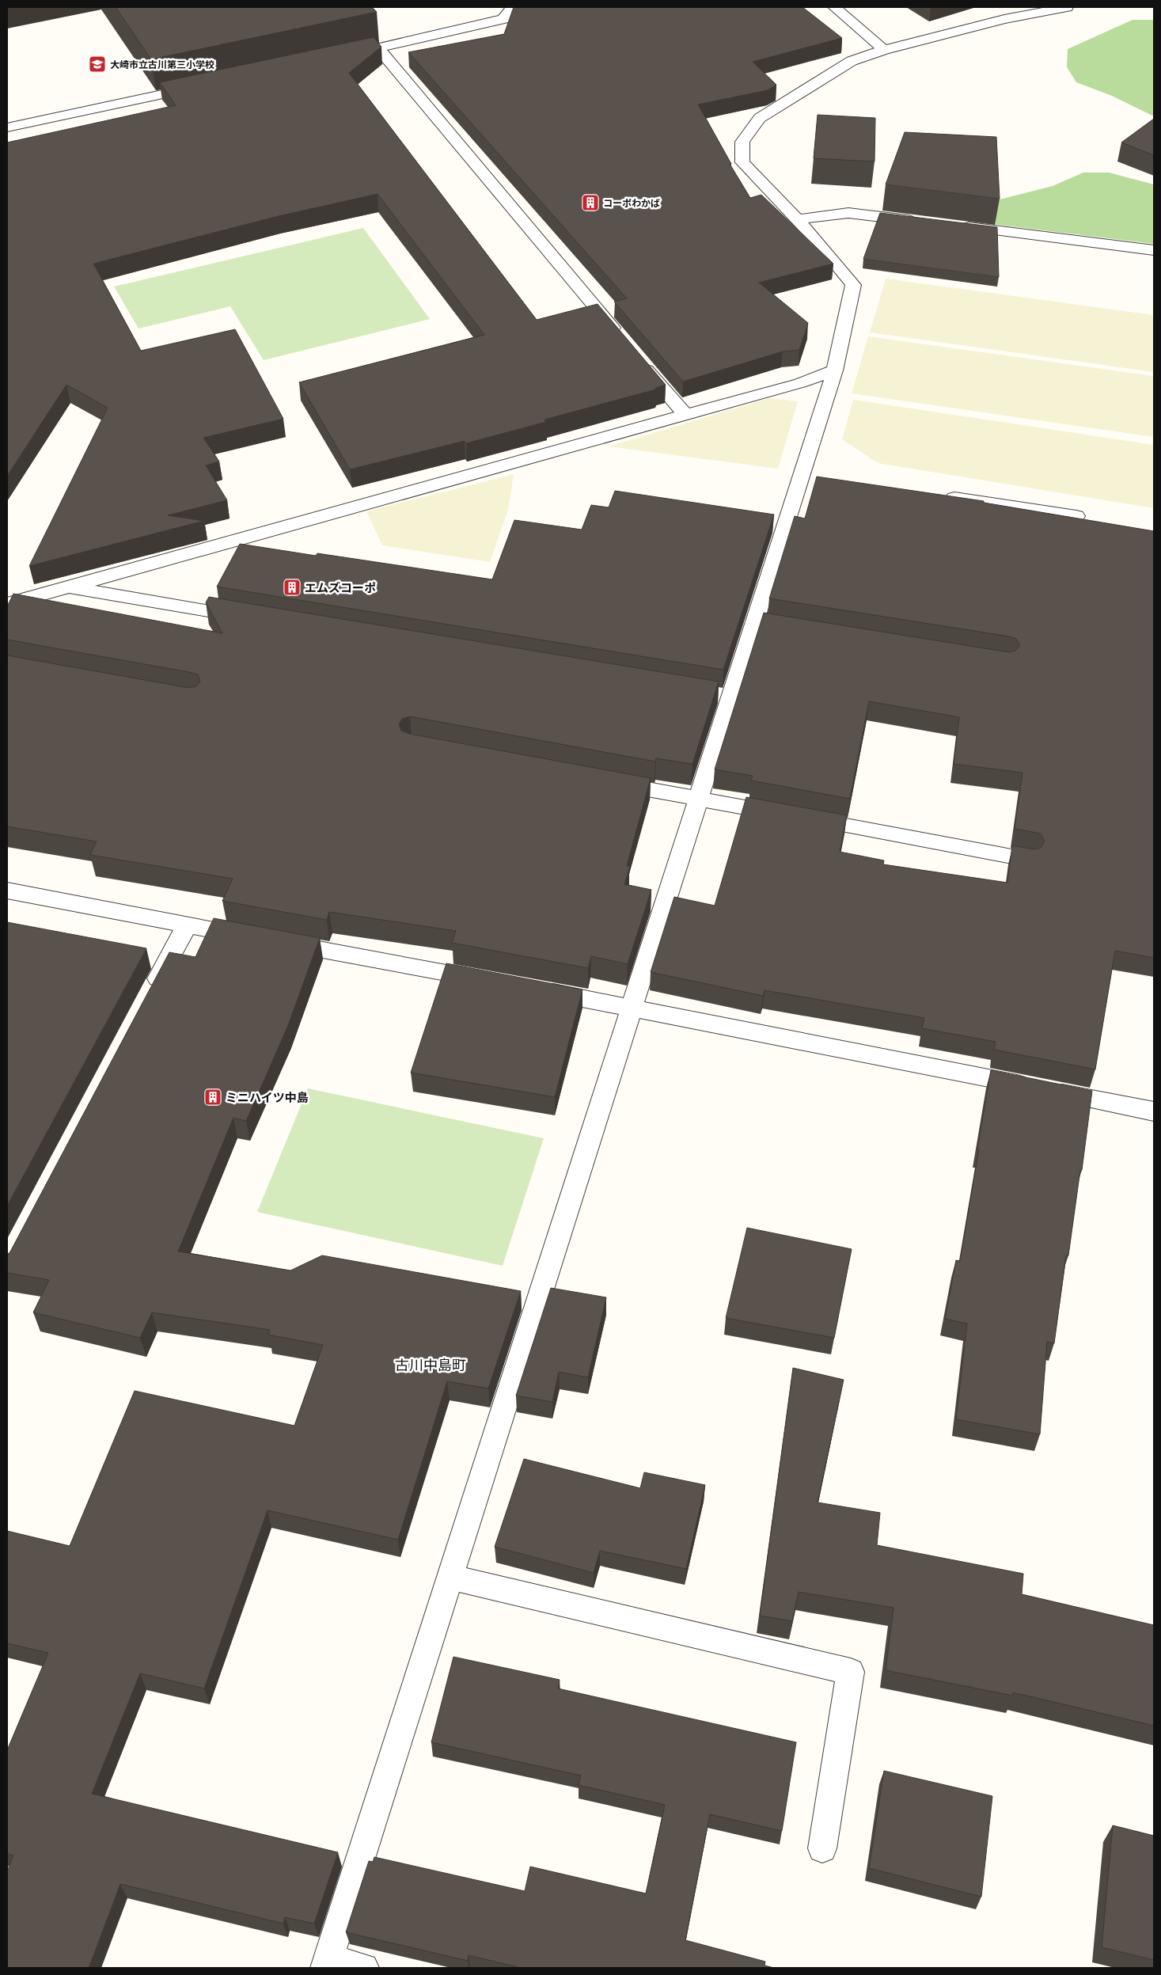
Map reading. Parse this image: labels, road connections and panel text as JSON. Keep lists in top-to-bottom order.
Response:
{
  "districts": ["古川中島町"],
  "places": {
    "school or university": ["大崎市立古川第三小学校"],
    "building": ["コーポわかば", "エムズコーポ", "ミニハイツ中島"]
  }
}
